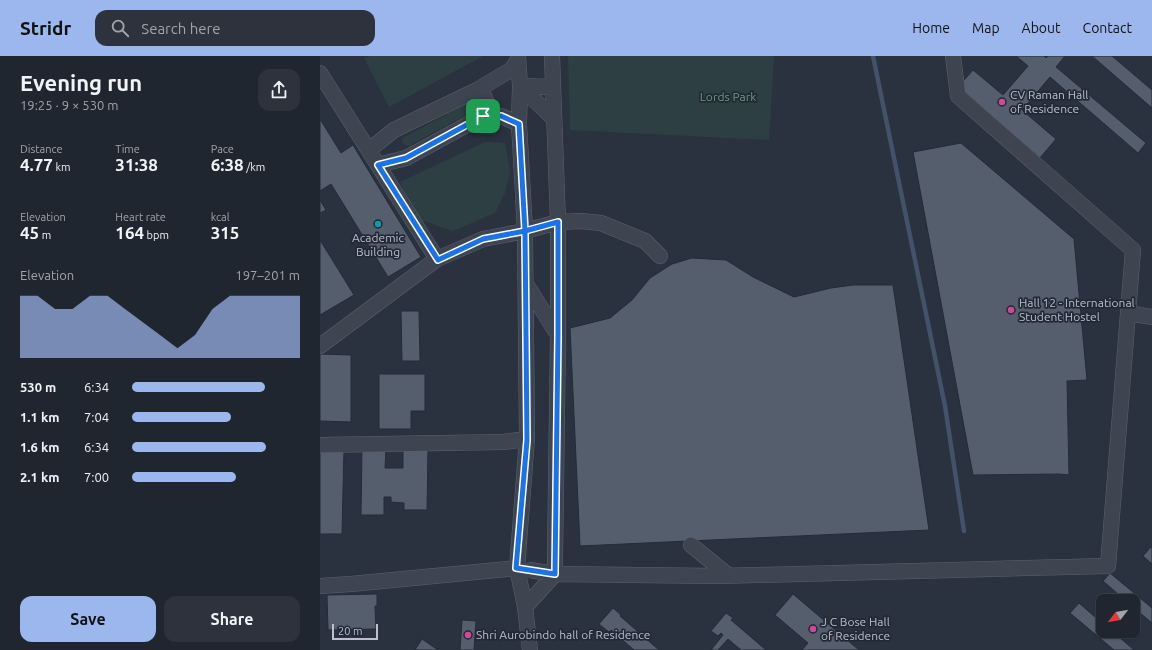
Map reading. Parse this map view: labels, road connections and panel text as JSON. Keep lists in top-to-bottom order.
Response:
{
  "parks": ["Lords Park"],
  "places": [
    "CV Raman Hall of Residence",
    "Academic Building",
    "Hall 12 - International Student Hostel",
    "J C Bose Hall of Residence",
    "Shri Aurobindo hall of Residence"
  ],
  "scale_bar": "20 m",
  "north": "bottom left",
  "page": {
    "header": "Stridr",
    "search": "Search here",
    "nav": [
      "Home",
      "Map",
      "About",
      "Contact"
    ],
    "heading": ["Evening run", "19:25 · 9 × 530 m"],
    "stats": [
      ["Distance", "4.77 km"],
      ["Time", "31:38"],
      ["Pace", "6:38 /km"],
      ["Elevation", "45 m"],
      ["Heart rate", "164 bpm"],
      ["kcal", "315"]
    ],
    "chart": ["Elevation", "197–201 m"],
    "list": [
      {
        "name": "530 m",
        "note": "6:34"
      },
      {
        "name": "1.1 km",
        "note": "7:04"
      },
      {
        "name": "1.6 km",
        "note": "6:34"
      },
      {
        "name": "2.1 km",
        "note": "7:00"
      }
    ],
    "buttons": ["Save", "Share"],
    "scale": "20 m"
  }
}
